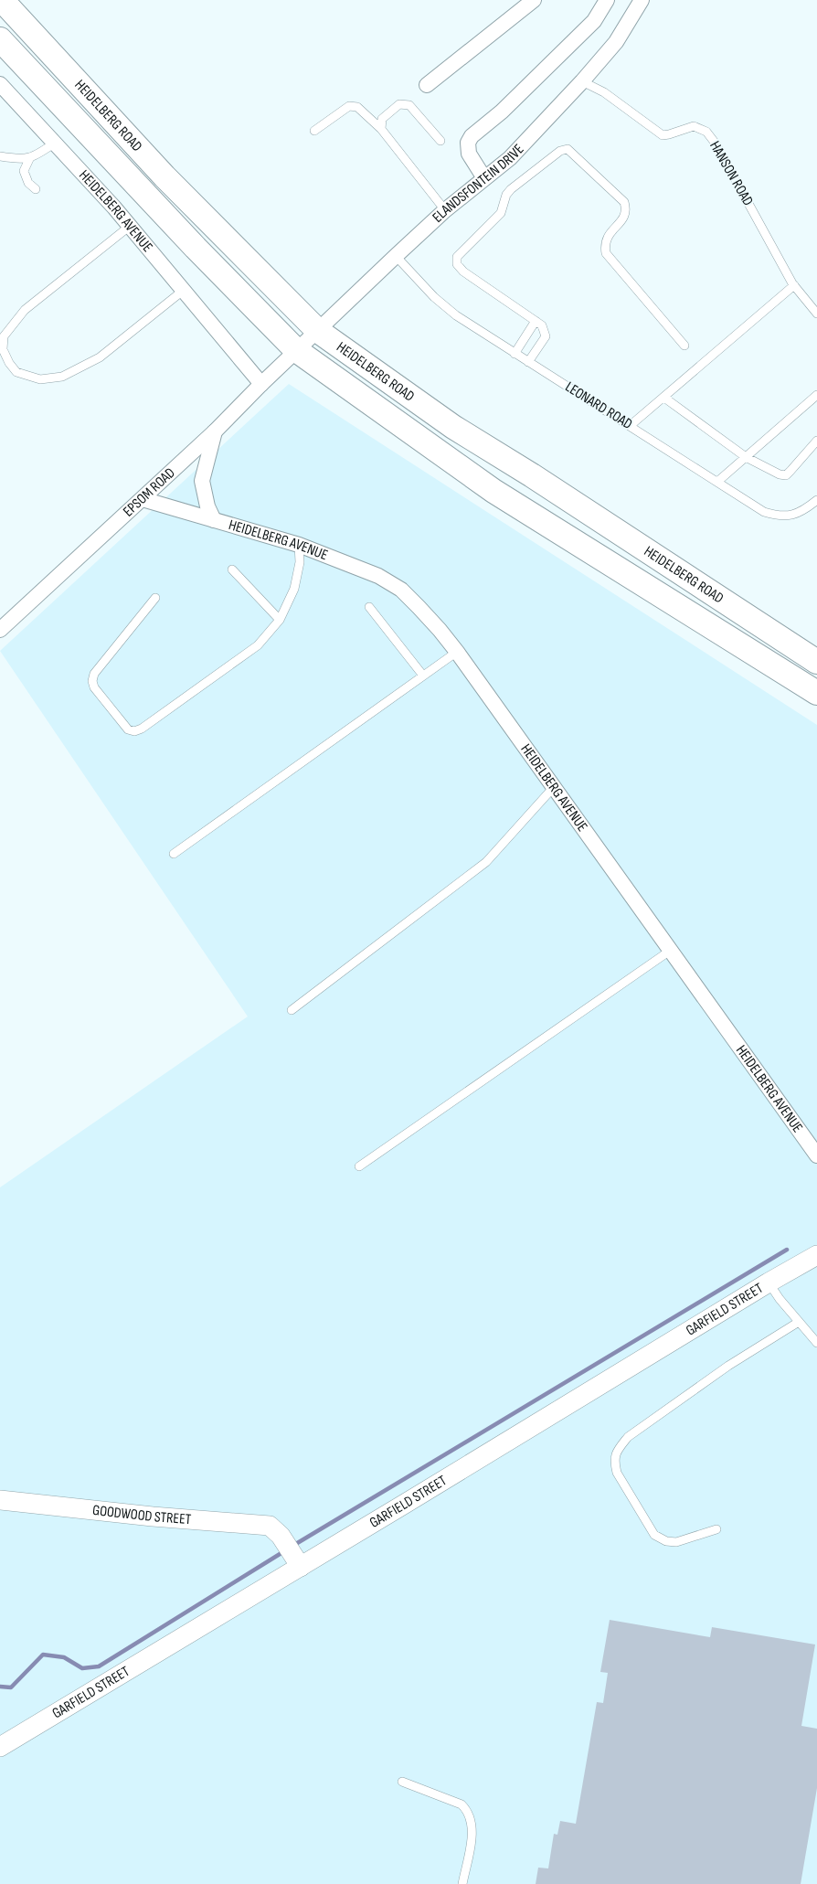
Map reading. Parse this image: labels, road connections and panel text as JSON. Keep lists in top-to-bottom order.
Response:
{
  "streets": {
    "main road": ["HEIDELBERG ROAD"],
    "street": [
      "ELANDSFONTEIN DRIVE",
      "HEIDELBERG AVENUE",
      "EPSOM ROAD",
      "GARFIELD STREET",
      "GOODWOOD STREET"
    ],
    "lane": ["HANSON ROAD", "LEONARD ROAD"]
  },
  "crossings": [
    ["HEIDELBERG ROAD", "ELANDSFONTEIN DRIVE"],
    ["HEIDELBERG ROAD", "EPSOM ROAD"],
    ["HANSON ROAD", "ELANDSFONTEIN DRIVE"],
    ["ELANDSFONTEIN DRIVE", "LEONARD ROAD"],
    ["ELANDSFONTEIN DRIVE", "EPSOM ROAD"],
    ["HEIDELBERG AVENUE", "EPSOM ROAD"],
    ["GARFIELD STREET", "GOODWOOD STREET"]
  ]
}
